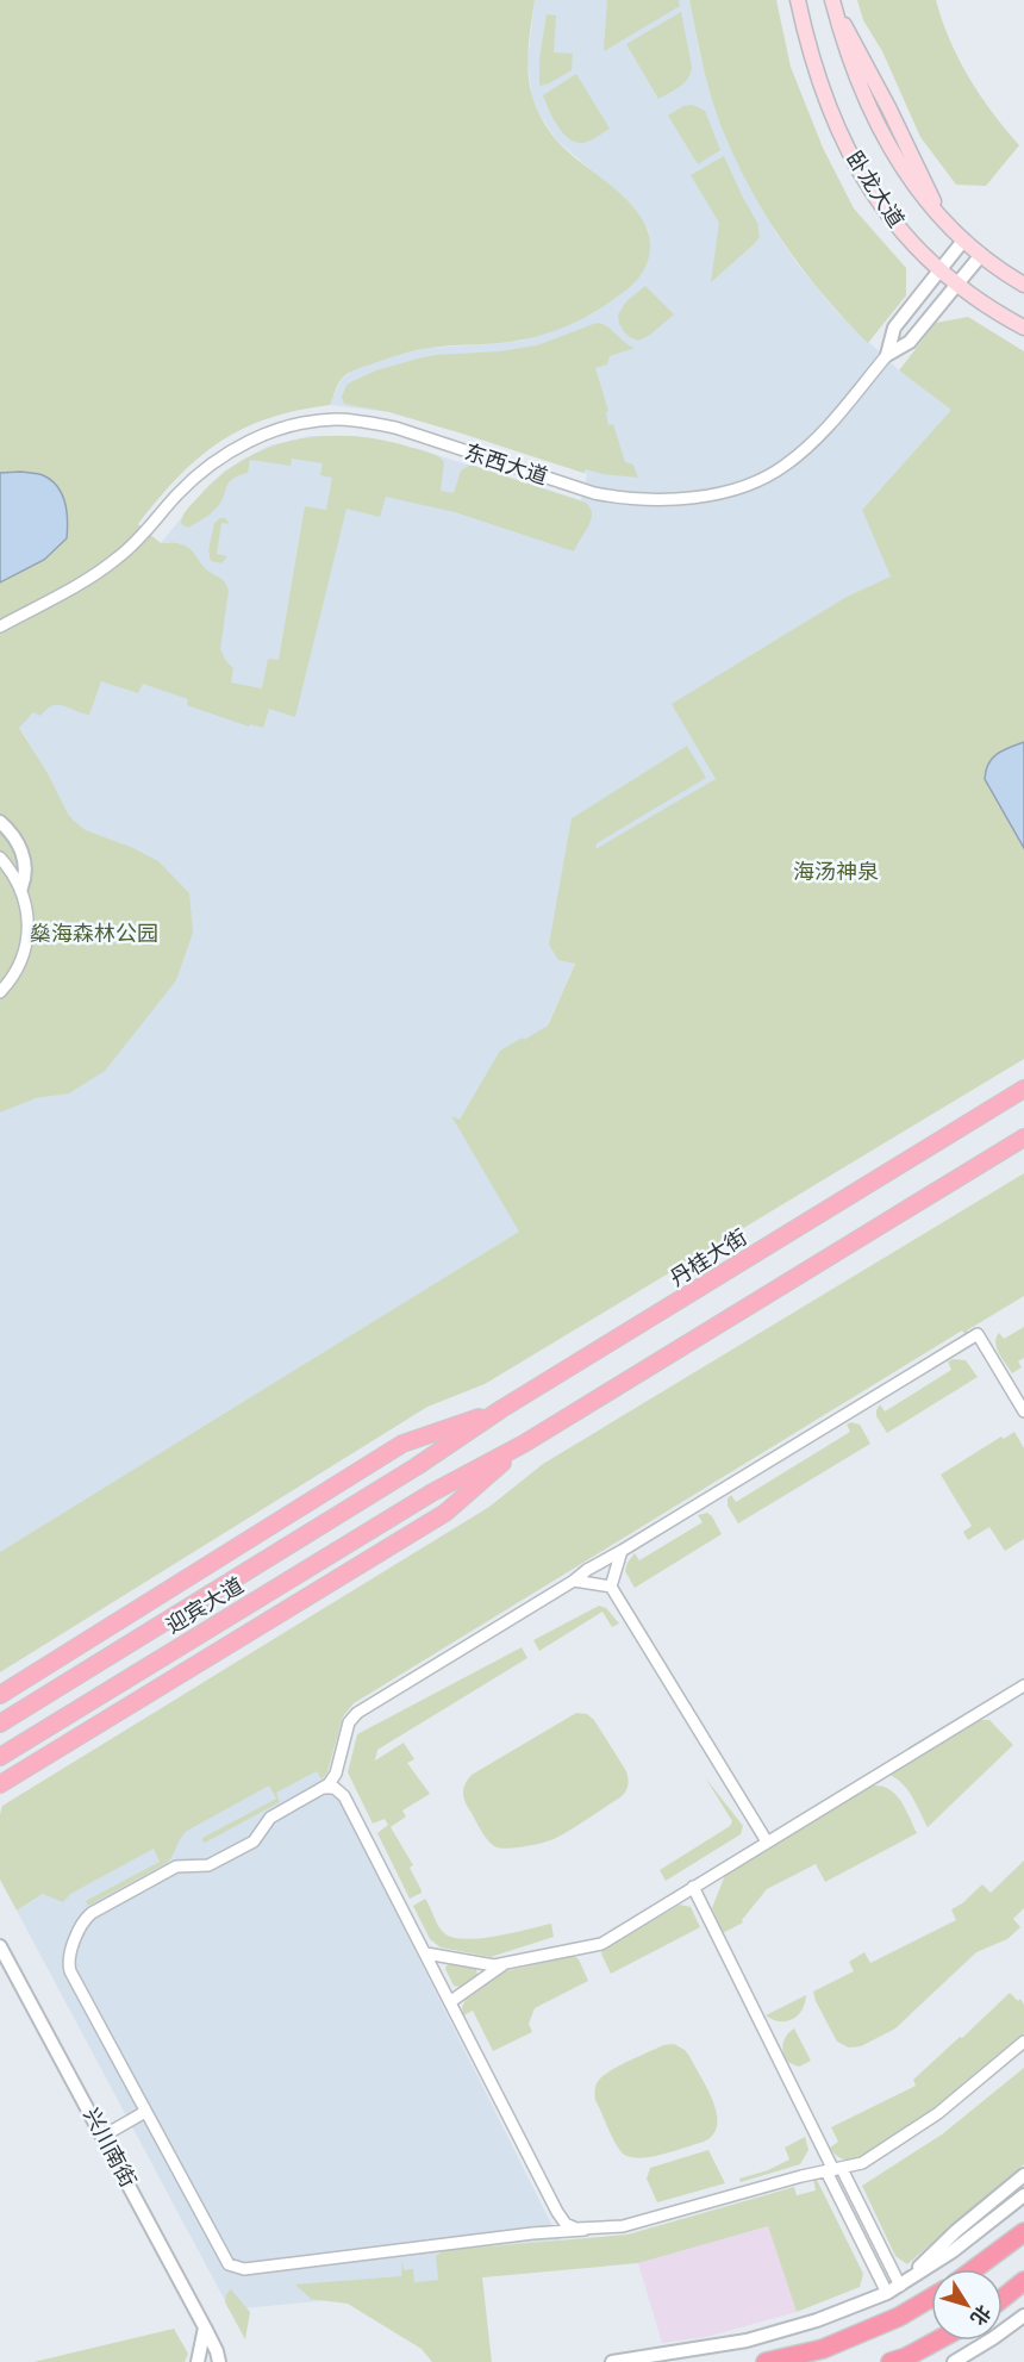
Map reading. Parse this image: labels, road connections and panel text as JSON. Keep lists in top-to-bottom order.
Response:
{
  "streets": {
    "main road": ["卧龙大道", "丹桂大街", "迎宾大道"],
    "street": ["东西大道", "兴川南街"]
  },
  "crossings": [
    ["卧龙大道", "东西大道"],
    ["丹桂大街", "迎宾大道"]
  ],
  "parks": ["海汤神泉", "燊海森林公园"],
  "north": "bottom right"
}
